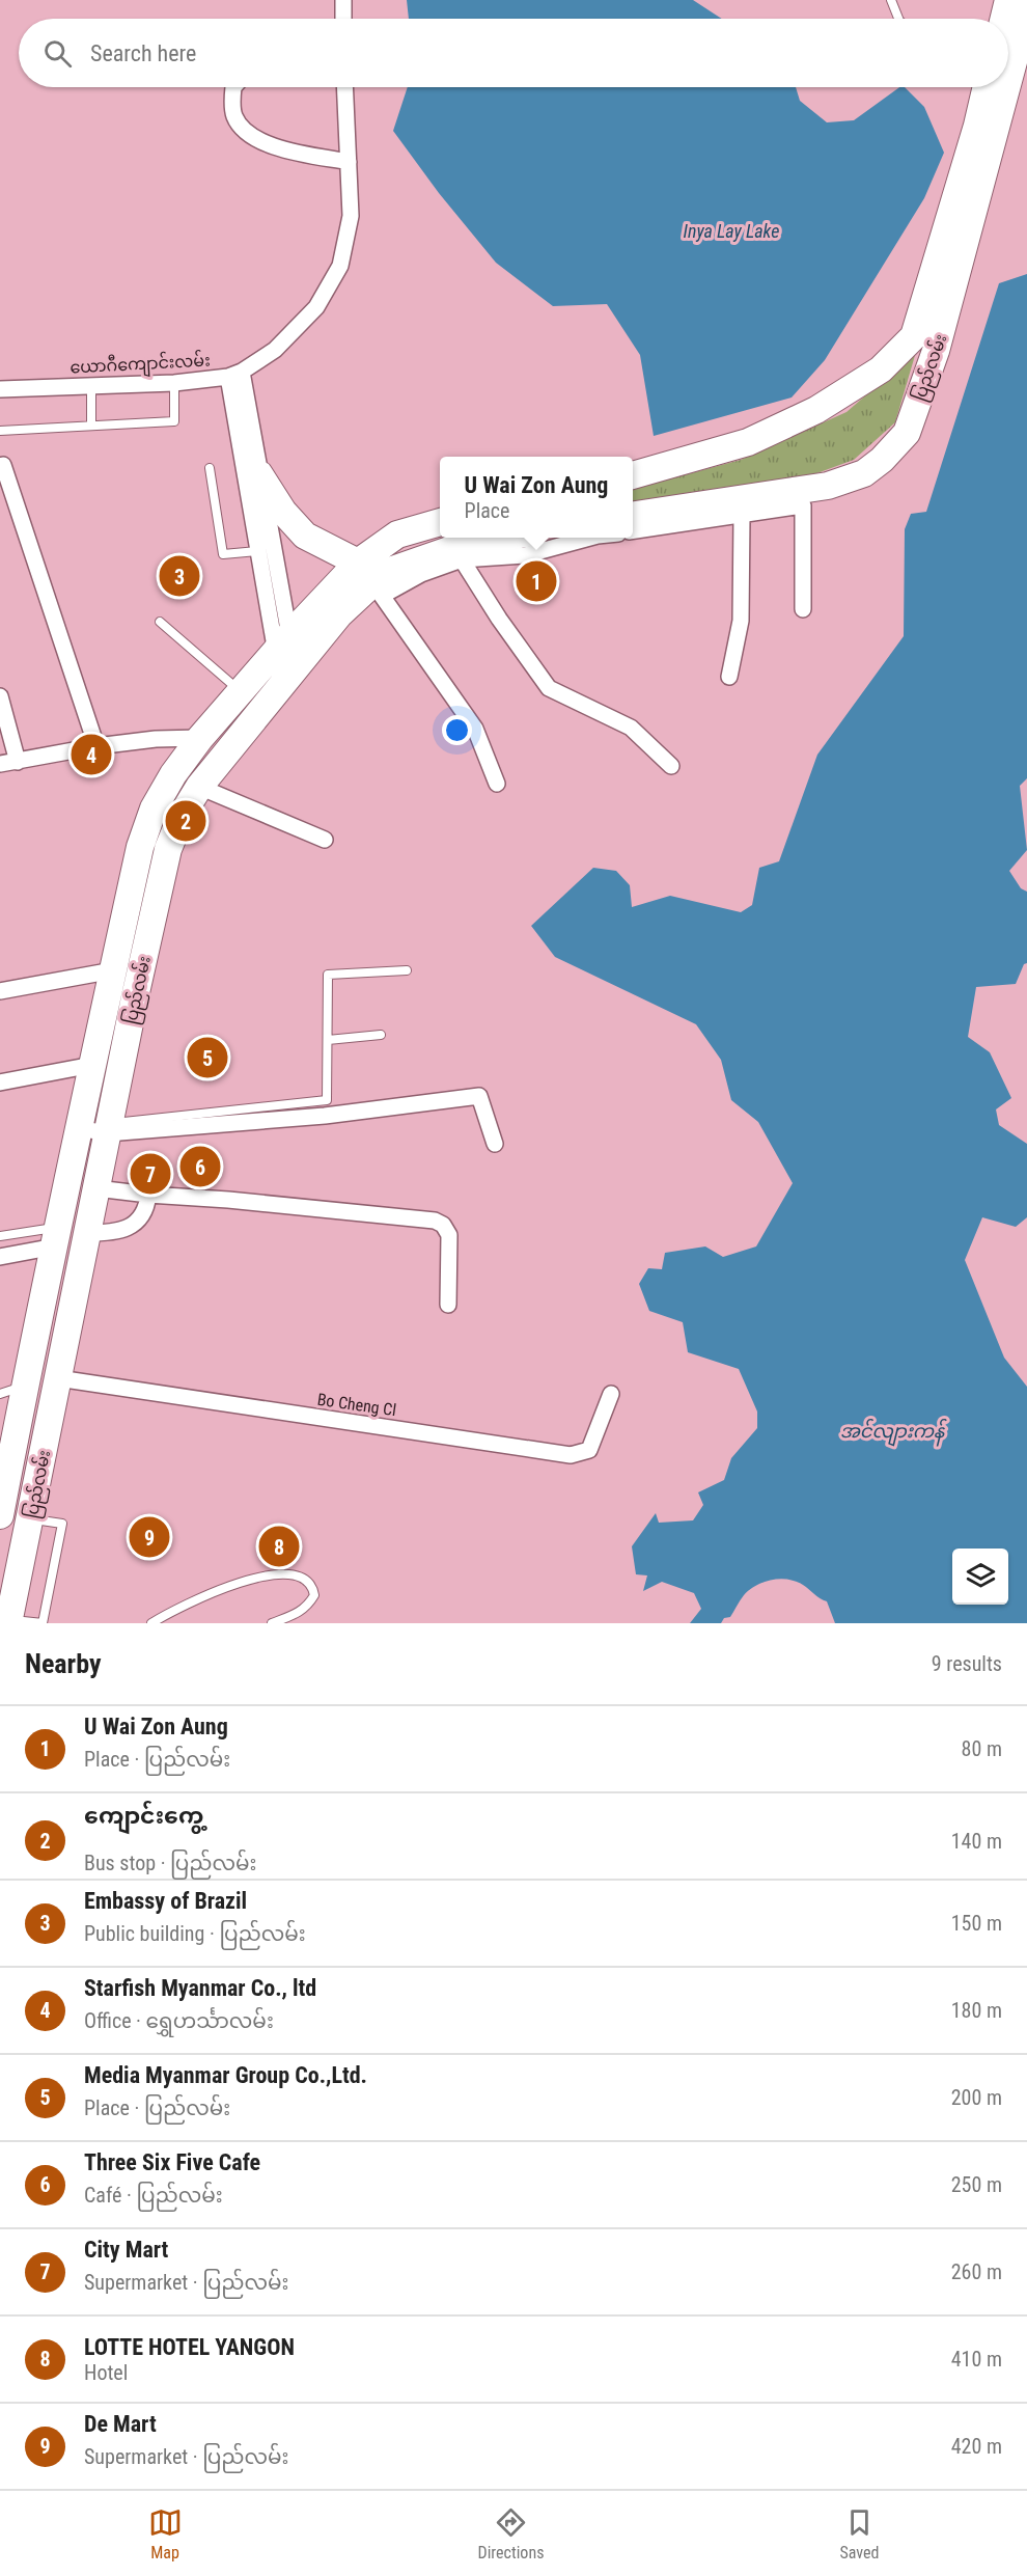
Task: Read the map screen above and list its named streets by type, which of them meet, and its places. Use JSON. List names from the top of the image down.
{
  "streets": {
    "highway": ["ပြည်လမ်း"],
    "street": ["ယောဂီကျောင်းလမ်း", "Bo Cheng Cl"]
  },
  "crossings": [
    ["ပြည်လမ်း", "Bo Cheng Cl"]
  ],
  "water": ["Inya Lay Lake", "အင်လျားကန်"],
  "page": {
    "search": "Search here",
    "popup": ["U Wai Zon Aung", "Place"],
    "pins": [
      "3",
      "1",
      "4",
      "2",
      "5",
      "6",
      "7",
      "9",
      "8"
    ],
    "heading": ["Nearby", "9 results"],
    "list": [
      {
        "mark": "1",
        "name": "U Wai Zon Aung",
        "note": "Place · ပြည်လမ်း",
        "value": "80 m"
      },
      {
        "mark": "2",
        "name": "ကျောင်းကွေ့",
        "note": "Bus stop · ပြည်လမ်း",
        "value": "140 m"
      },
      {
        "mark": "3",
        "name": "Embassy of Brazil",
        "note": "Public building · ပြည်လမ်း",
        "value": "150 m"
      },
      {
        "mark": "4",
        "name": "Starfish Myanmar Co., ltd",
        "note": "Office · ရွှေဟင်္သာလမ်း",
        "value": "180 m"
      },
      {
        "mark": "5",
        "name": "Media Myanmar Group Co.,Ltd.",
        "note": "Place · ပြည်လမ်း",
        "value": "200 m"
      },
      {
        "mark": "6",
        "name": "Three Six Five Cafe",
        "note": "Café · ပြည်လမ်း",
        "value": "250 m"
      },
      {
        "mark": "7",
        "name": "City Mart",
        "note": "Supermarket · ပြည်လမ်း",
        "value": "260 m"
      },
      {
        "mark": "8",
        "name": "LOTTE HOTEL YANGON",
        "note": "Hotel",
        "value": "410 m"
      },
      {
        "mark": "9",
        "name": "De Mart",
        "note": "Supermarket · ပြည်လမ်း",
        "value": "420 m"
      }
    ],
    "nav": ["Map", "Directions", "Saved"]
  }
}
